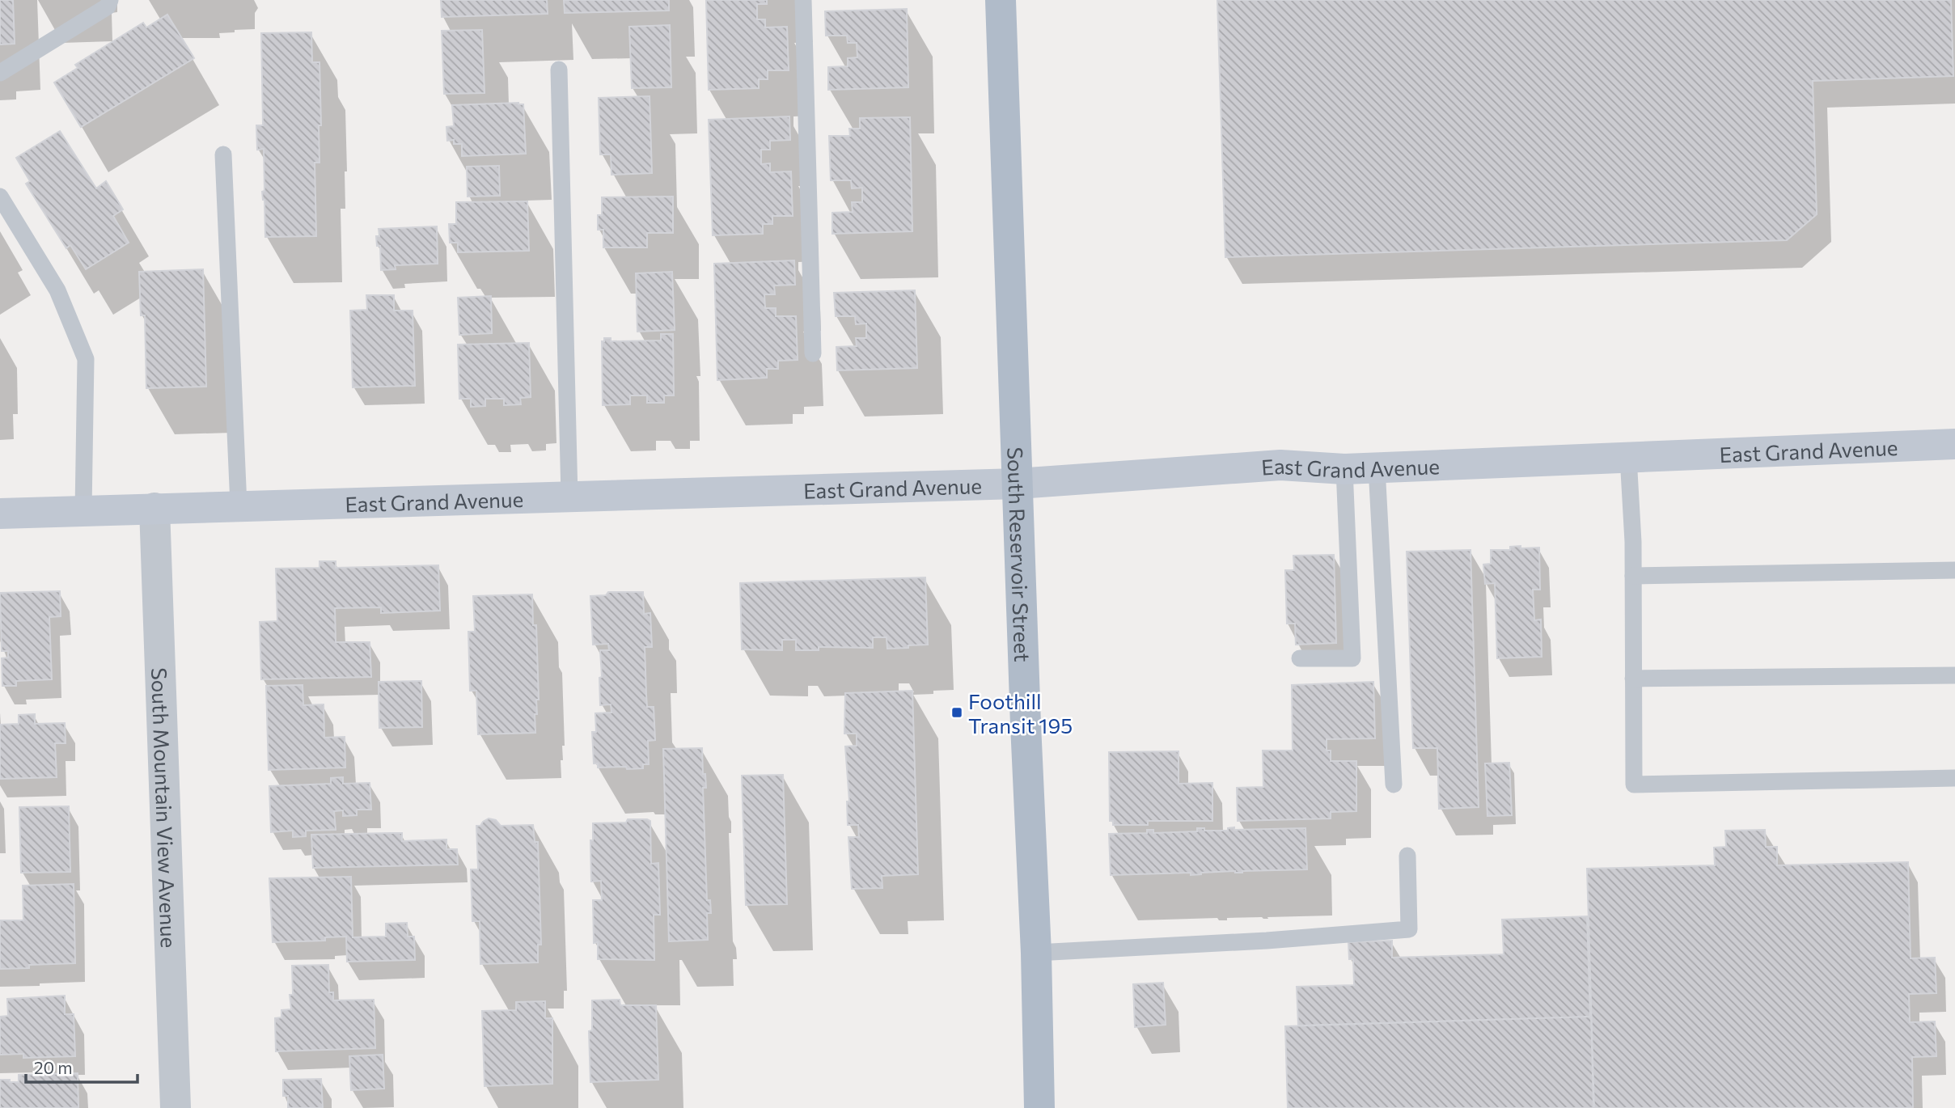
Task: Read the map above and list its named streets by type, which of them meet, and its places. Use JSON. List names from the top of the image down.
{
  "streets": {
    "main road": ["South Reservoir Street"],
    "street": ["East Grand Avenue", "South Mountain View Avenue"]
  },
  "crossings": [
    ["East Grand Avenue", "South Reservoir Street"],
    ["East Grand Avenue", "South Mountain View Avenue"]
  ],
  "places": {
    "transit": ["Foothill Transit 195"]
  },
  "scale_bar": "20 m"
}
